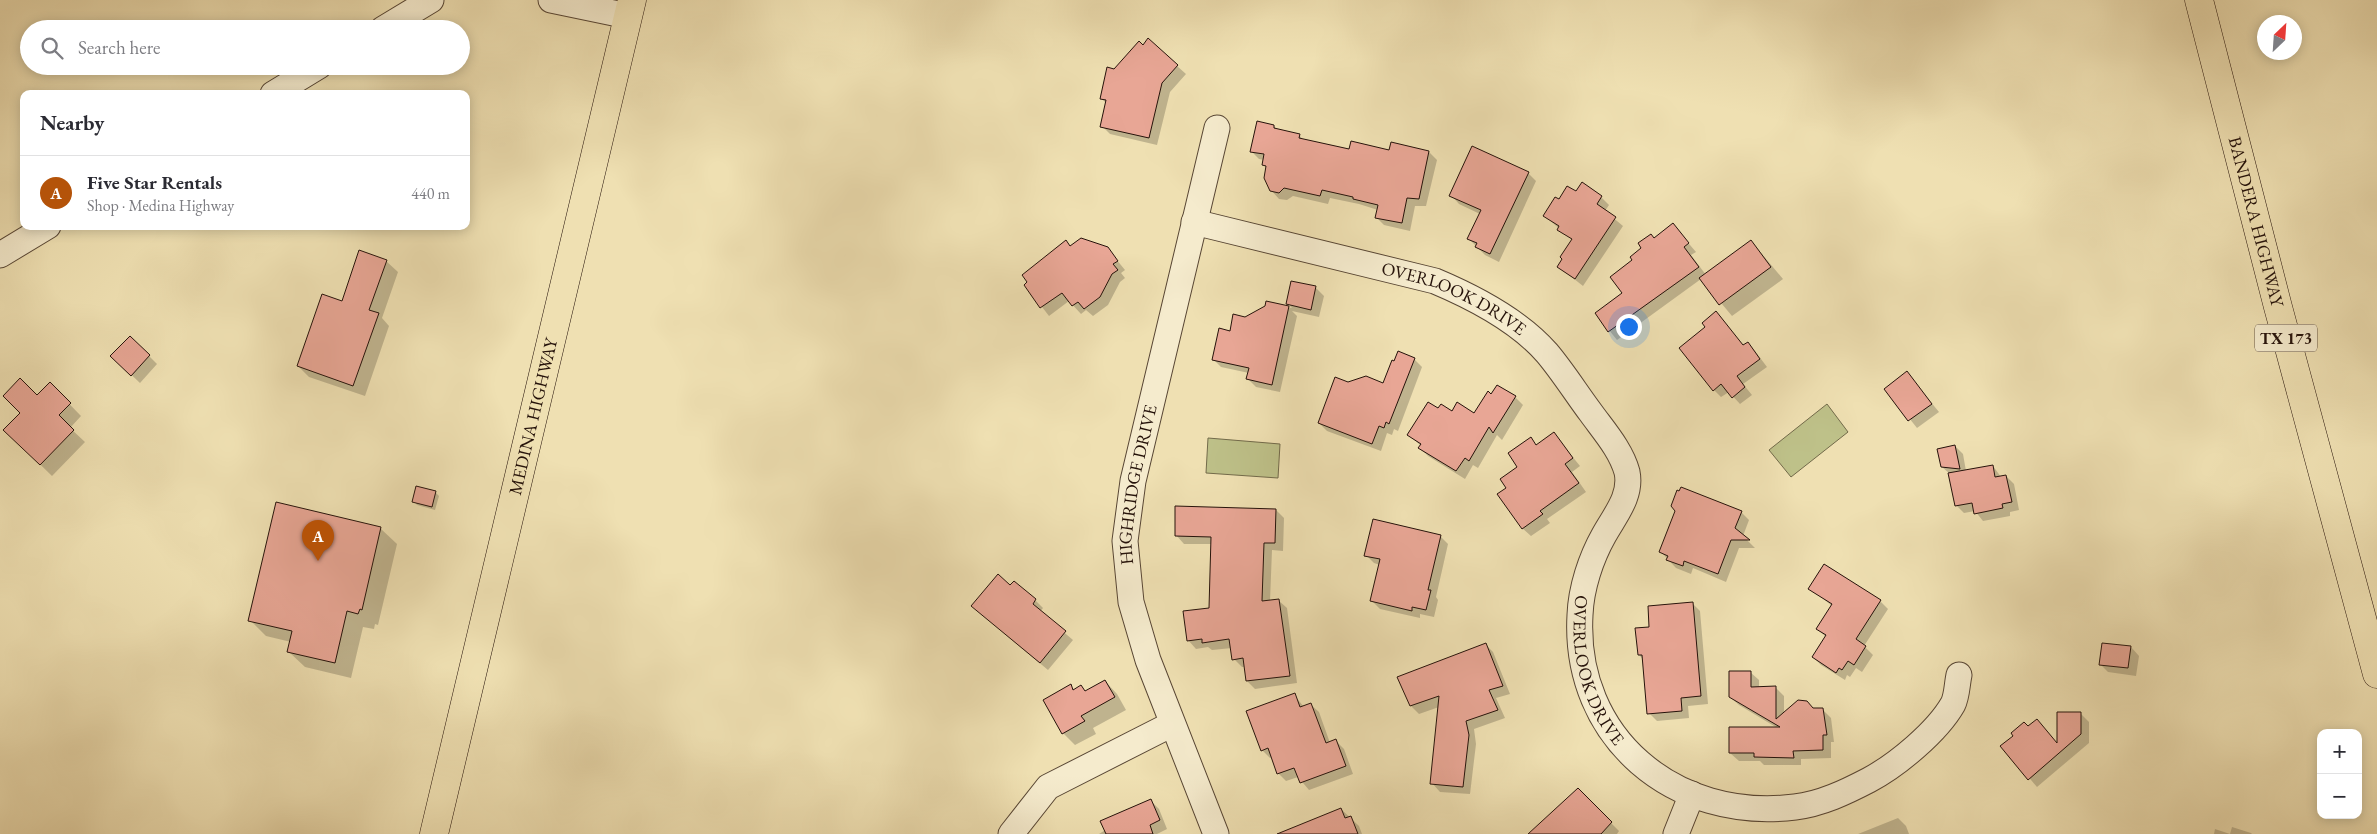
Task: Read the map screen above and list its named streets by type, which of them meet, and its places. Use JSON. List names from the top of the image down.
{
  "streets": {
    "main road": ["BANDERA HIGHWAY", "TX 173", "MEDINA HIGHWAY"],
    "street": ["OVERLOOK DRIVE", "HIGHRIDGE DRIVE"]
  },
  "crossings": [
    ["OVERLOOK DRIVE", "HIGHRIDGE DRIVE"]
  ],
  "north": "top right",
  "page": {
    "search": "Search here",
    "heading": "Nearby",
    "list": [
      {
        "mark": "A",
        "name": "Five Star Rentals",
        "note": "Shop · Medina Highway",
        "value": "440 m"
      }
    ],
    "pins": "A",
    "map_buttons": ["+", "−"]
  }
}
